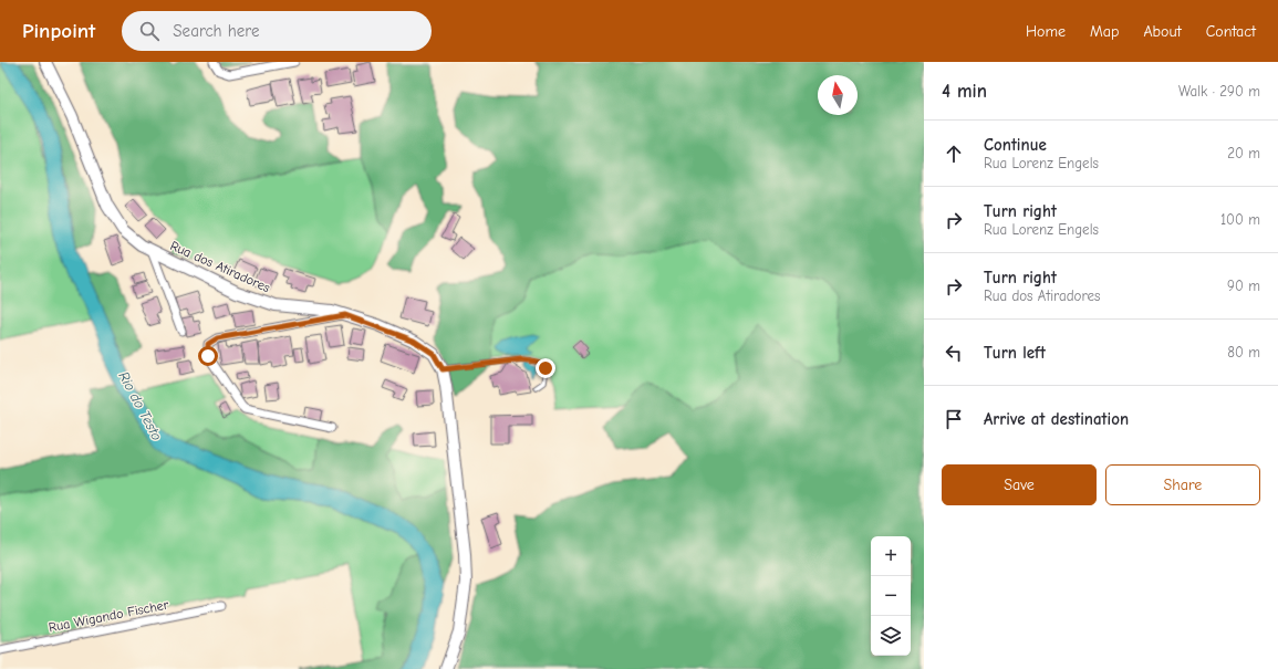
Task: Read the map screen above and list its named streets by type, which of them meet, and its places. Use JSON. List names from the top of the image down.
{
  "streets": {
    "street": ["Rua dos Atiradores", "Rua Wigando Fischer"]
  },
  "water": ["Rio do Testo"],
  "north": "top",
  "page": {
    "header": "Pinpoint",
    "search": "Search here",
    "nav": [
      "Home",
      "Map",
      "About",
      "Contact"
    ],
    "heading": ["4 min", "Walk · 290 m"],
    "list": [
      ["Continue", "Rua Lorenz Engels", "20 m"],
      ["Turn right", "Rua Lorenz Engels", "100 m"],
      ["Turn right", "Rua dos Atiradores", "90 m"],
      ["Turn left", "80 m"],
      "Arrive at destination"
    ],
    "buttons": ["Save", "Share"],
    "map_buttons": ["+", "−"]
  }
}
